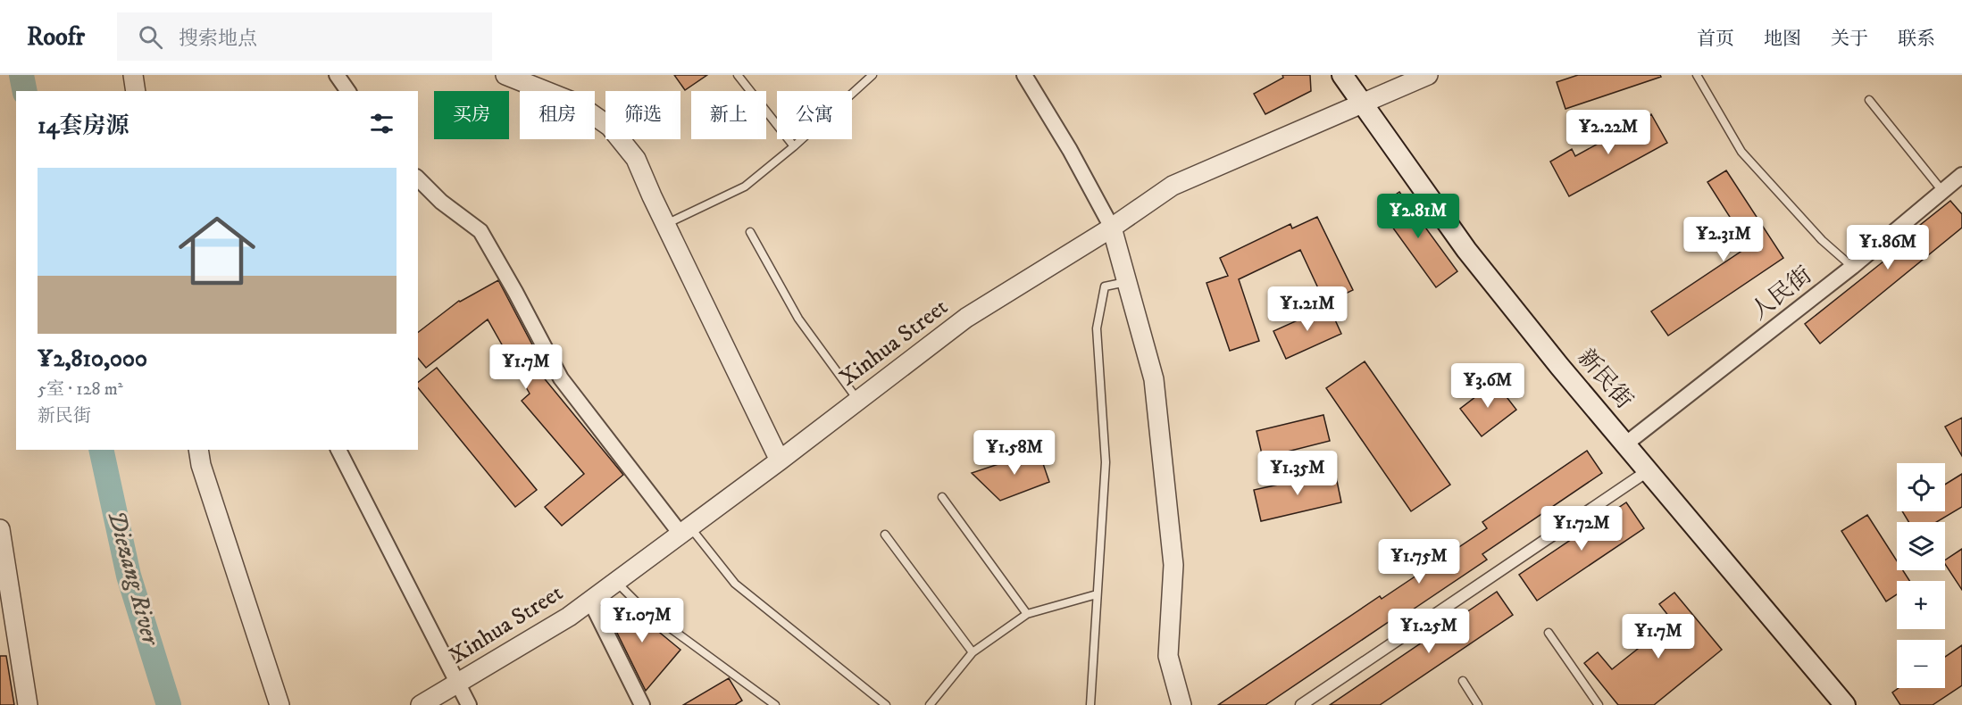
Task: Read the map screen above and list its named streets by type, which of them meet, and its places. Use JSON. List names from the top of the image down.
{
  "streets": {
    "main road": ["新民街"],
    "street": ["人民街", "Xinhua Street"]
  },
  "crossings": [
    ["人民街", "新民街"],
    ["Xinhua Street", "新民街"]
  ],
  "water": ["Diezang River"],
  "page": {
    "header": "Roofr",
    "search": "搜索地点",
    "nav": [
      "首页",
      "地图",
      "关于",
      "联系"
    ],
    "chip": [
      "买房",
      "租房",
      "筛选",
      "新上",
      "公寓"
    ],
    "heading": "14套房源",
    "price": [
      "¥2.22M",
      "¥2.81M",
      "¥2.31M",
      "¥1.86M",
      "¥1.21M",
      "¥1.7M",
      "¥3.6M",
      "¥1.58M",
      "¥1.35M",
      "¥1.72M",
      "¥1.75M",
      "¥1.07M",
      "¥1.25M",
      "¥1.7M"
    ],
    "list": [
      {
        "name": "¥2,810,000",
        "note": "5室 · 128 m² · 新民街"
      }
    ],
    "map_buttons": ["+", "−"]
  }
}
